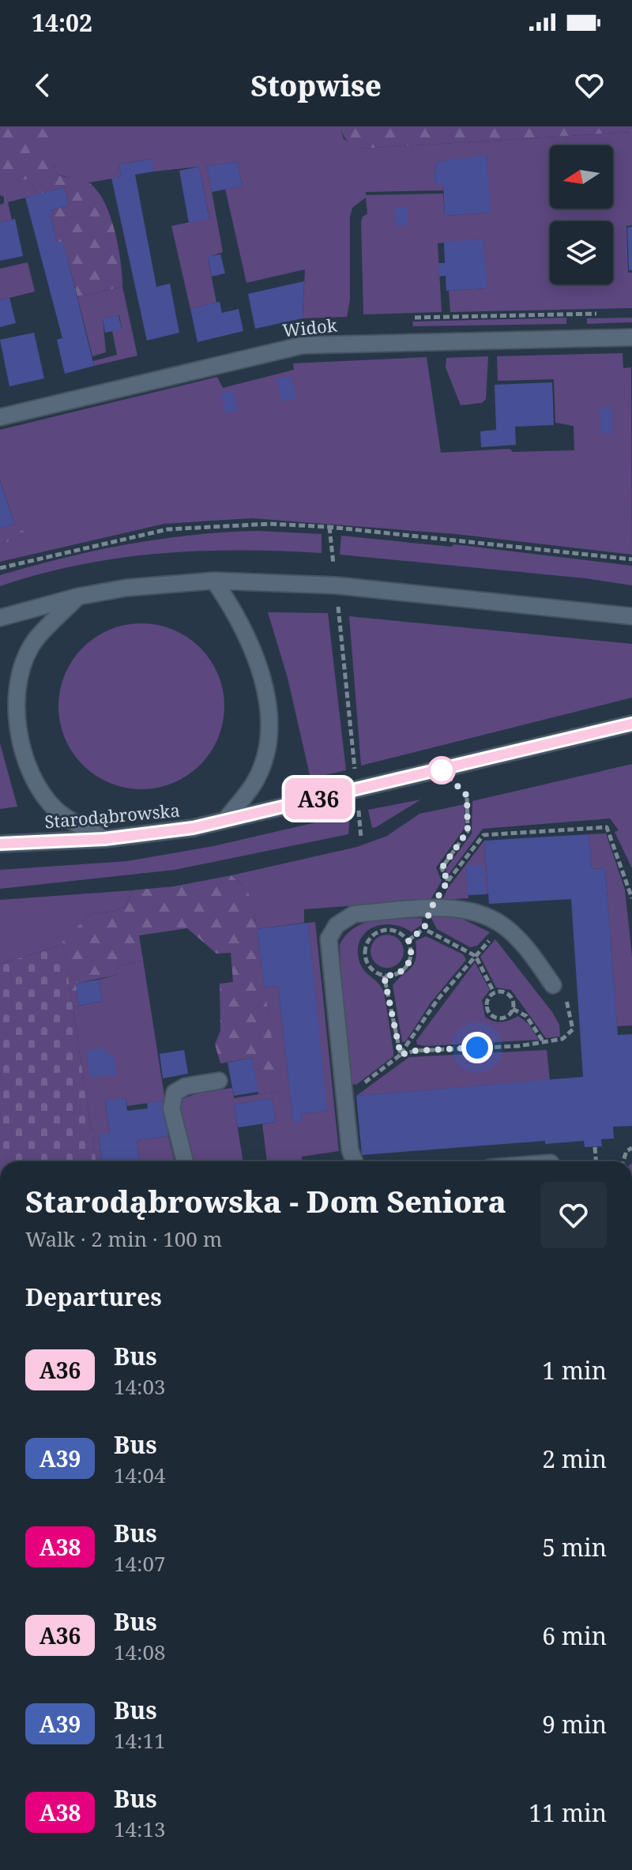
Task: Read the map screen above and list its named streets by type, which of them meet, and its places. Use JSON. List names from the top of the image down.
{
  "streets": {
    "street": ["Widok", "Starodąbrowska"]
  },
  "lines": ["bus line A36"],
  "north": "left",
  "page": {
    "status": "14:02",
    "header": "Stopwise",
    "on_map": "A36",
    "heading": [
      ["Starodąbrowska - Dom Seniora", "Walk · 2 min · 100 m"],
      "Departures"
    ],
    "list": [
      {
        "mark": "A36",
        "name": "Bus",
        "note": "14:03",
        "value": "1 min"
      },
      {
        "mark": "A39",
        "name": "Bus",
        "note": "14:04",
        "value": "2 min"
      },
      {
        "mark": "A38",
        "name": "Bus",
        "note": "14:07",
        "value": "5 min"
      },
      {
        "mark": "A36",
        "name": "Bus",
        "note": "14:08",
        "value": "6 min"
      },
      {
        "mark": "A39",
        "name": "Bus",
        "note": "14:11",
        "value": "9 min"
      },
      {
        "mark": "A38",
        "name": "Bus",
        "note": "14:13",
        "value": "11 min"
      }
    ]
  }
}
